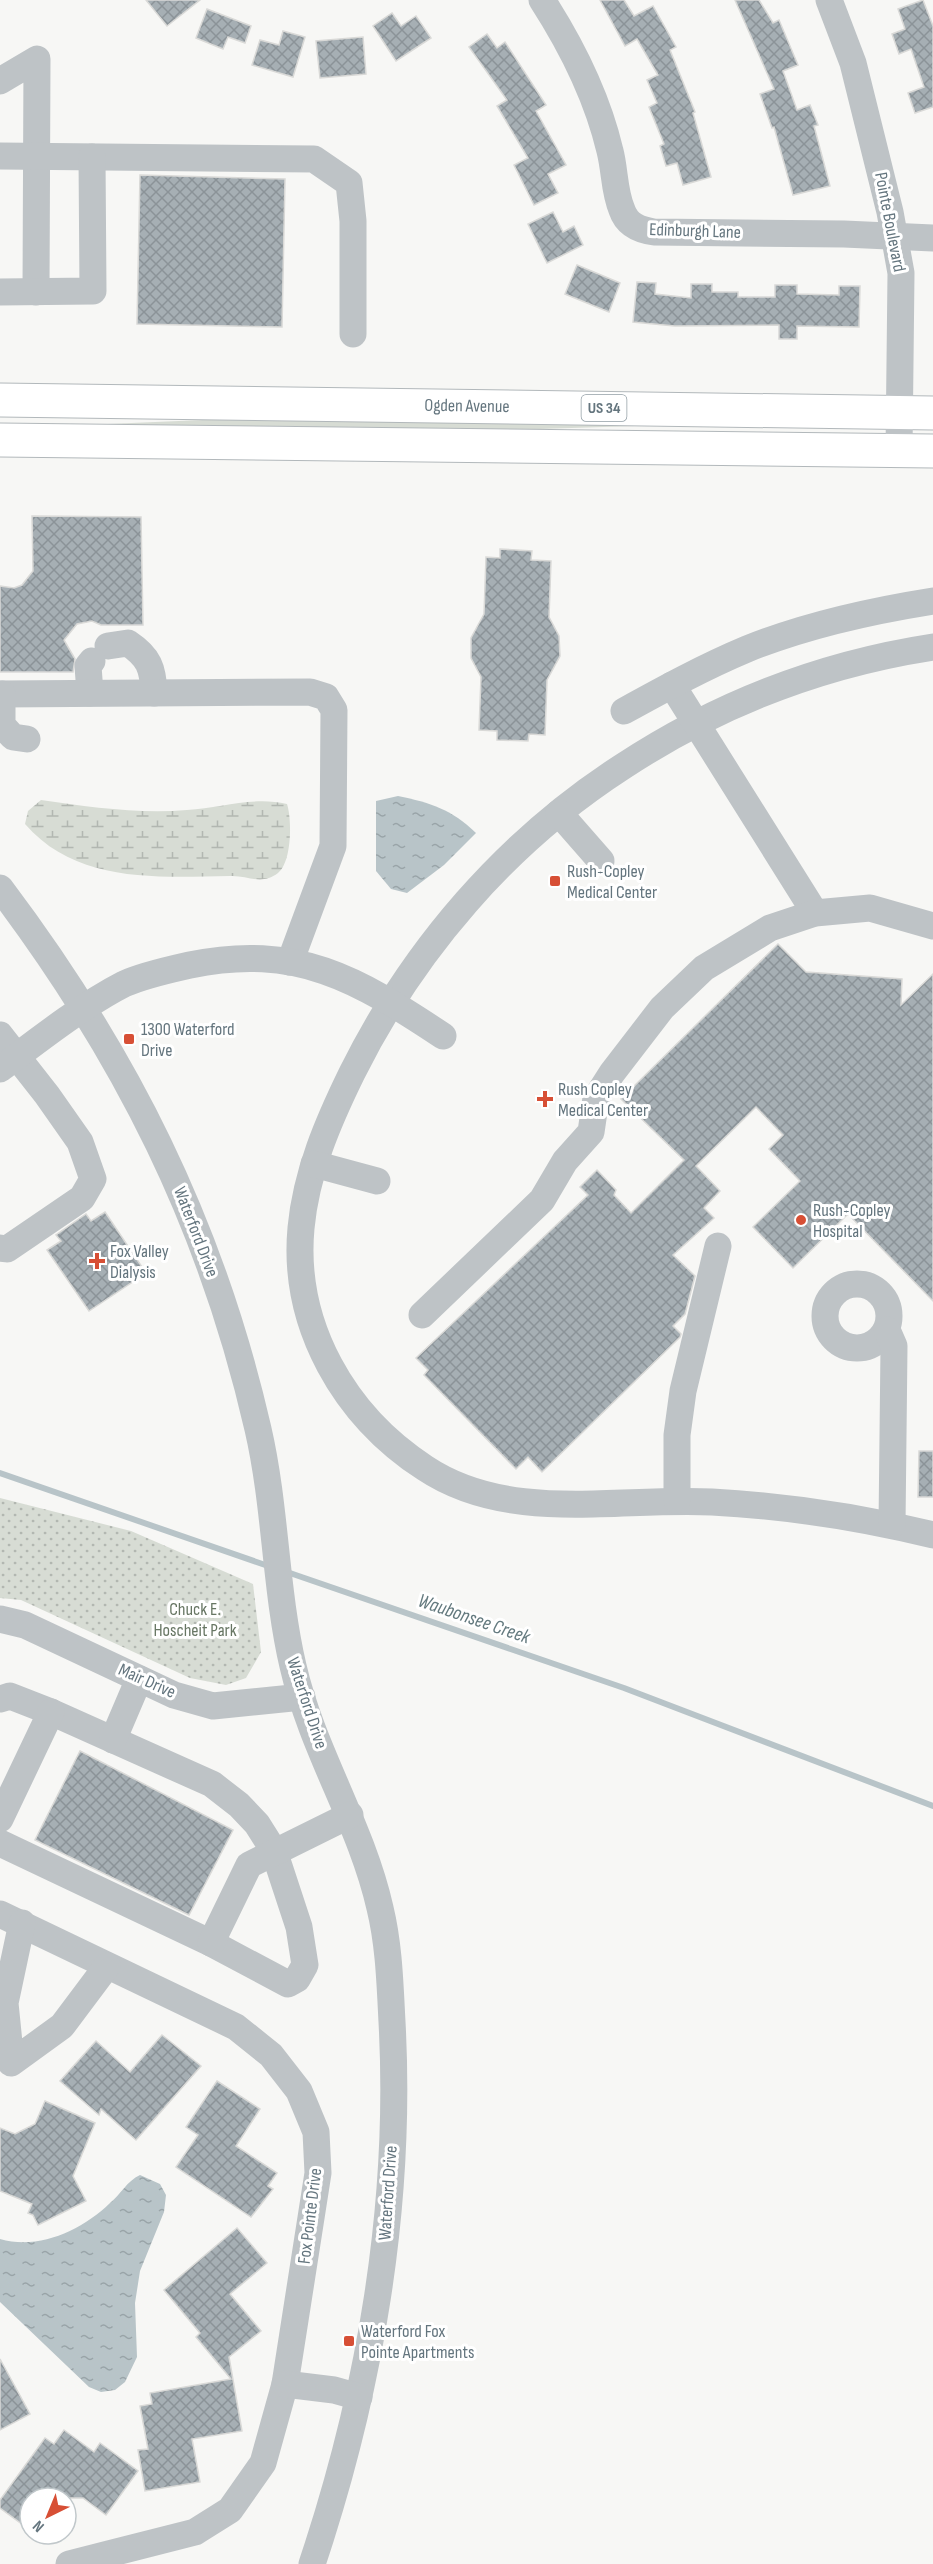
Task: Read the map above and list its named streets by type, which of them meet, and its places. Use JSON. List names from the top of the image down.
{
  "streets": {
    "main road": ["Ogden Avenue", "US 34"],
    "street": [
      "Pointe Boulevard",
      "Edinburgh Lane",
      "Waterford Drive",
      "Mair Drive",
      "Fox Pointe Drive"
    ]
  },
  "crossings": [
    ["Pointe Boulevard", "Edinburgh Lane"],
    ["Pointe Boulevard", "Ogden Avenue"],
    ["Pointe Boulevard", "US 34"],
    ["Waterford Drive", "Mair Drive"]
  ],
  "water": ["Waubonsee Creek"],
  "parks": ["Chuck E. Hoscheit Park"],
  "places": {
    "transit": ["Rush-Copley Medical Center", "1300 Waterford Drive", "Waterford Fox Pointe Apartments"],
    "health": ["Rush Copley Medical Center", "Fox Valley Dialysis"],
    "other": ["Rush-Copley Hospital"]
  },
  "north": "bottom left"
}
